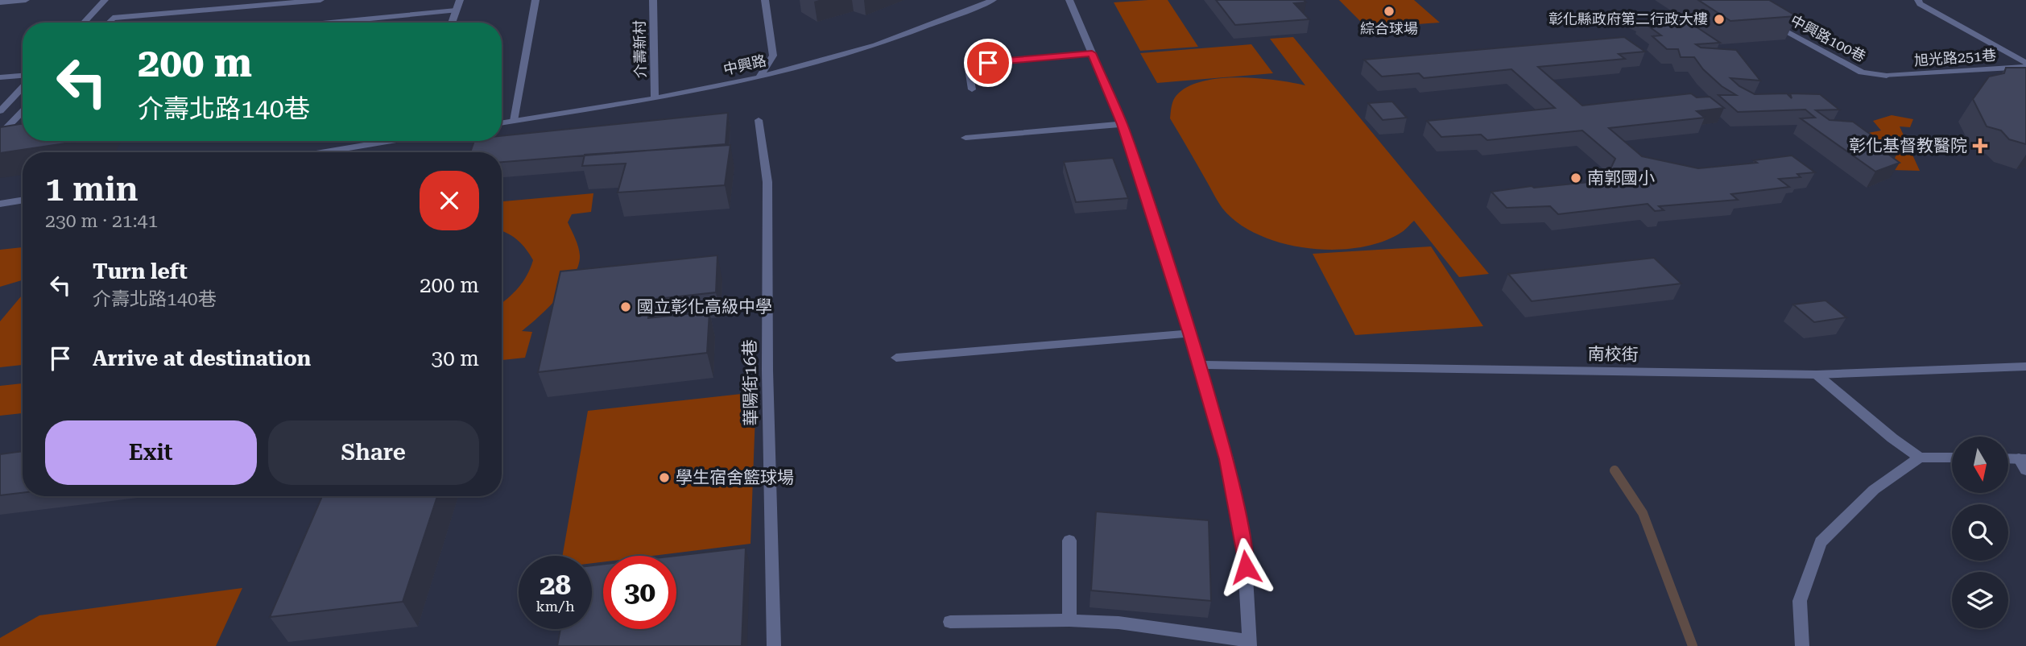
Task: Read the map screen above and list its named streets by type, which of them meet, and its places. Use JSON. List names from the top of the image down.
{
  "streets": {
    "street": [
      "中興路100巷",
      "介壽新村",
      "旭光路251巷",
      "中興路",
      "南校街",
      "華陽街16巷"
    ]
  },
  "crossings": [
    ["中興路100巷", "旭光路251巷"],
    ["介壽新村", "中興路"]
  ],
  "places": {
    "other": [
      "綜合球場",
      "彰化縣政府第二行政大樓",
      "南郭國小",
      "國立彰化高級中學",
      "學生宿舍籃球場"
    ],
    "health": ["彰化基督教醫院"]
  },
  "north": "bottom",
  "page": {
    "turn": ["200 m", "介壽北路140巷"],
    "heading": ["1 min", "230 m · 21:41"],
    "list": [
      {
        "name": "Turn left",
        "note": "介壽北路140巷",
        "value": "200 m"
      },
      {
        "name": "Arrive at destination",
        "value": "30 m"
      }
    ],
    "buttons": ["Exit", "Share"],
    "speed": "28 km/h",
    "limit": "30"
  }
}
